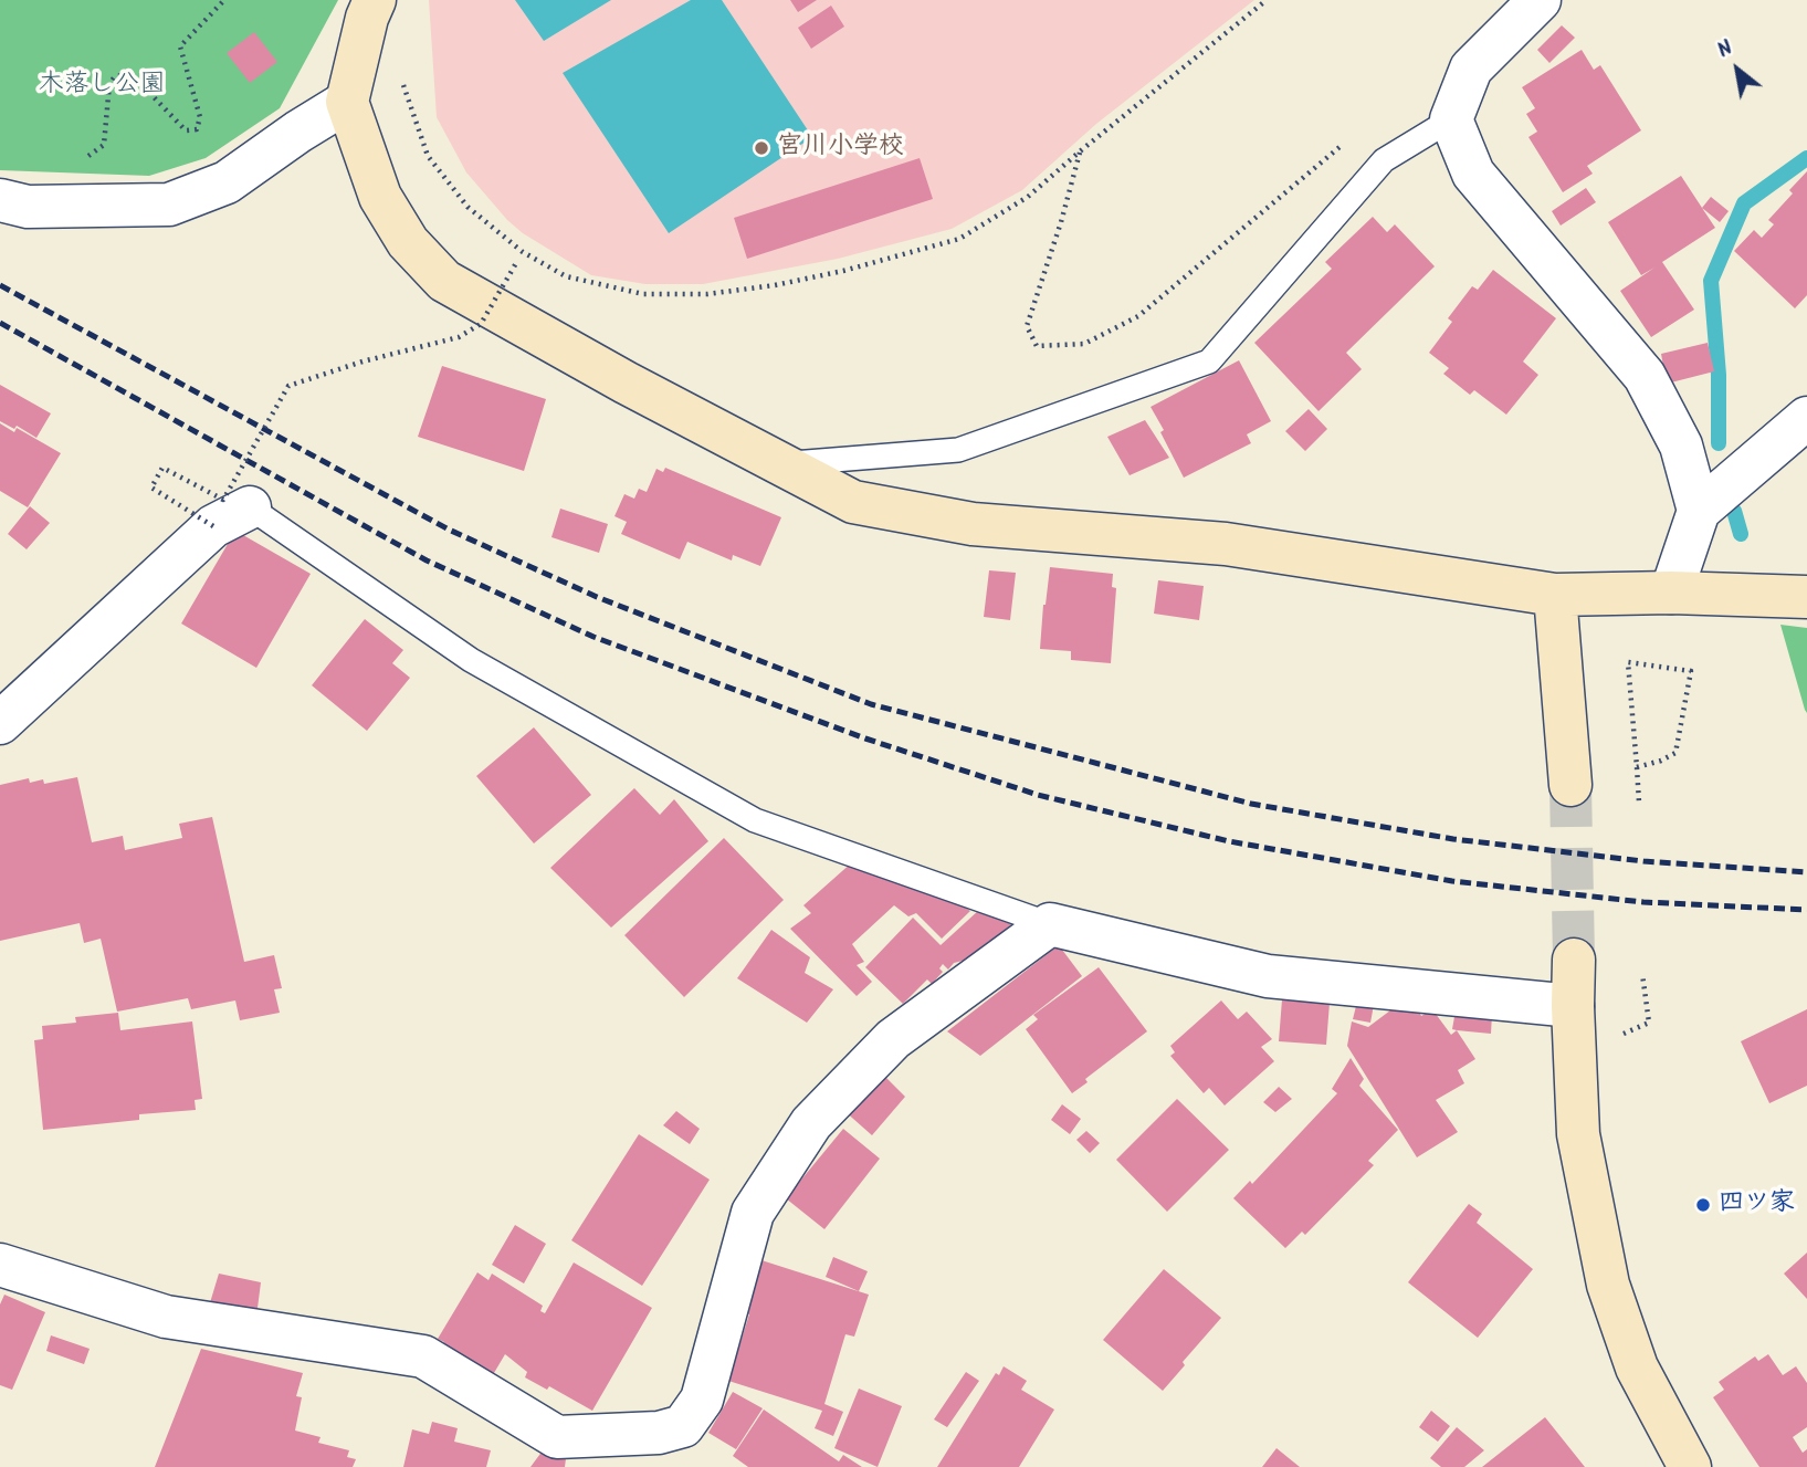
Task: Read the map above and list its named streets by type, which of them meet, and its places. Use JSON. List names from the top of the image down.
{
  "parks": ["木落し公園"],
  "places": ["宮川小学校", "四ツ家"],
  "north": "top left"
}
